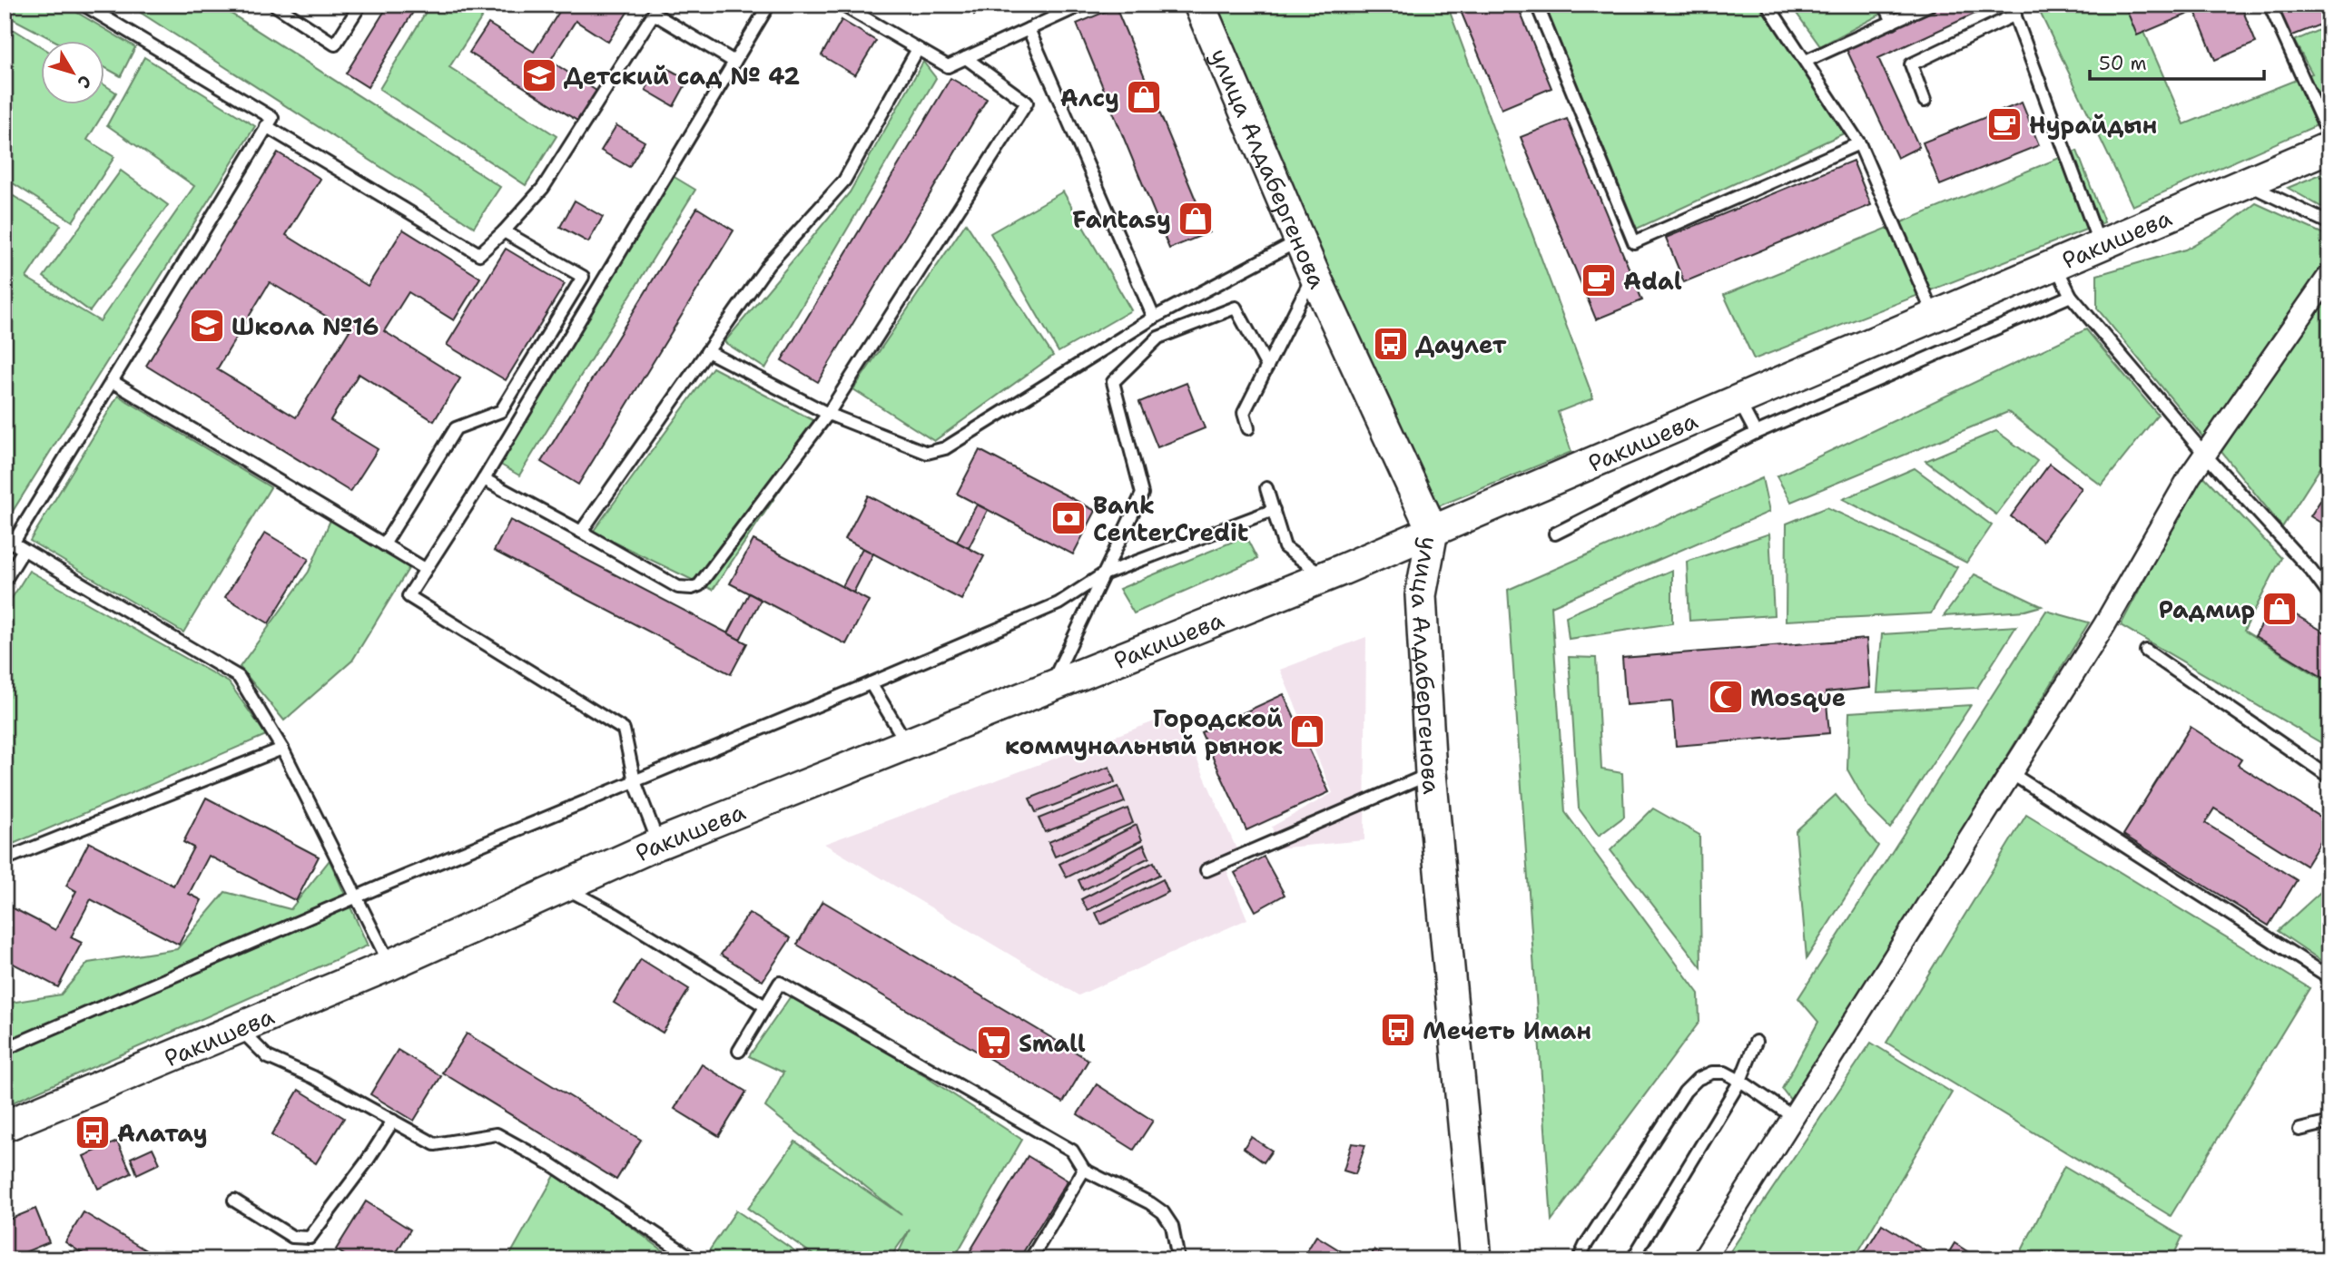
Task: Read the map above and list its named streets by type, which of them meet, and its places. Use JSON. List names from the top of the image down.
{
  "streets": {
    "street": ["улица Алдабергенова", "Ракишева"]
  },
  "crossings": [
    ["улица Алдабергенова", "Ракишева"]
  ],
  "places": {
    "school or university": ["Детский сад № 42", "Школа №16"],
    "shop": [
      "Алсу",
      "Fantasy",
      "Радмир",
      "Городской коммунальный рынок"
    ],
    "cafe": ["Нурайдын", "Adal"],
    "bus stop": ["Даулет", "Мечеть Иман", "Алатау"],
    "bank": ["Bank CenterCredit"],
    "mosque": ["Mosque"],
    "supermarket": ["Small"]
  },
  "scale_bar": "50 m",
  "north": "bottom right"
}
